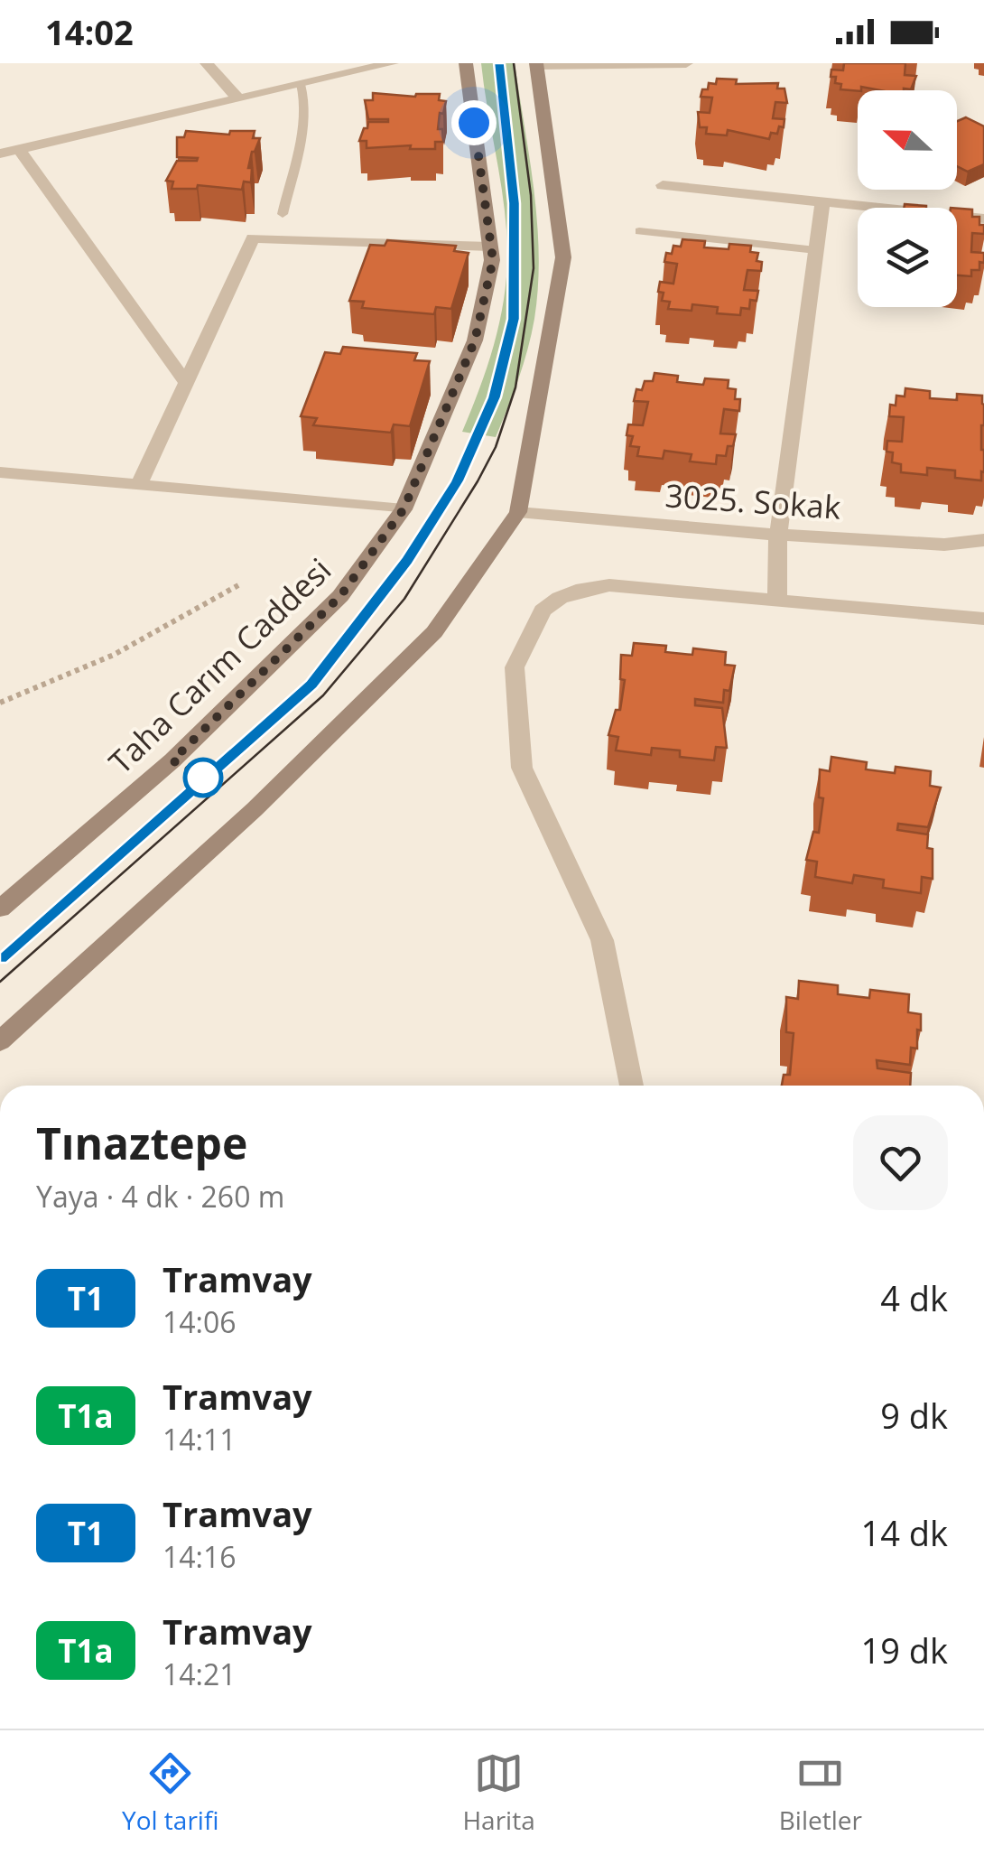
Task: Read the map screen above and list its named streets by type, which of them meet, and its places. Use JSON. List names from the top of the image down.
{
  "streets": {
    "main road": ["Taha Carım Caddesi"],
    "street": ["3025. Sokak"]
  },
  "lines": ["tram line T1"],
  "north": "left",
  "page": {
    "status": "14:02",
    "heading": ["Tınaztepe", "Yaya · 4 dk · 260 m"],
    "list": [
      {
        "mark": "T1",
        "name": "Tramvay",
        "note": "14:06",
        "value": "4 dk"
      },
      {
        "mark": "T1a",
        "name": "Tramvay",
        "note": "14:11",
        "value": "9 dk"
      },
      {
        "mark": "T1",
        "name": "Tramvay",
        "note": "14:16",
        "value": "14 dk"
      },
      {
        "mark": "T1a",
        "name": "Tramvay",
        "note": "14:21",
        "value": "19 dk"
      }
    ],
    "tabs": ["Yol tarifi", "Harita", "Biletler"]
  }
}
